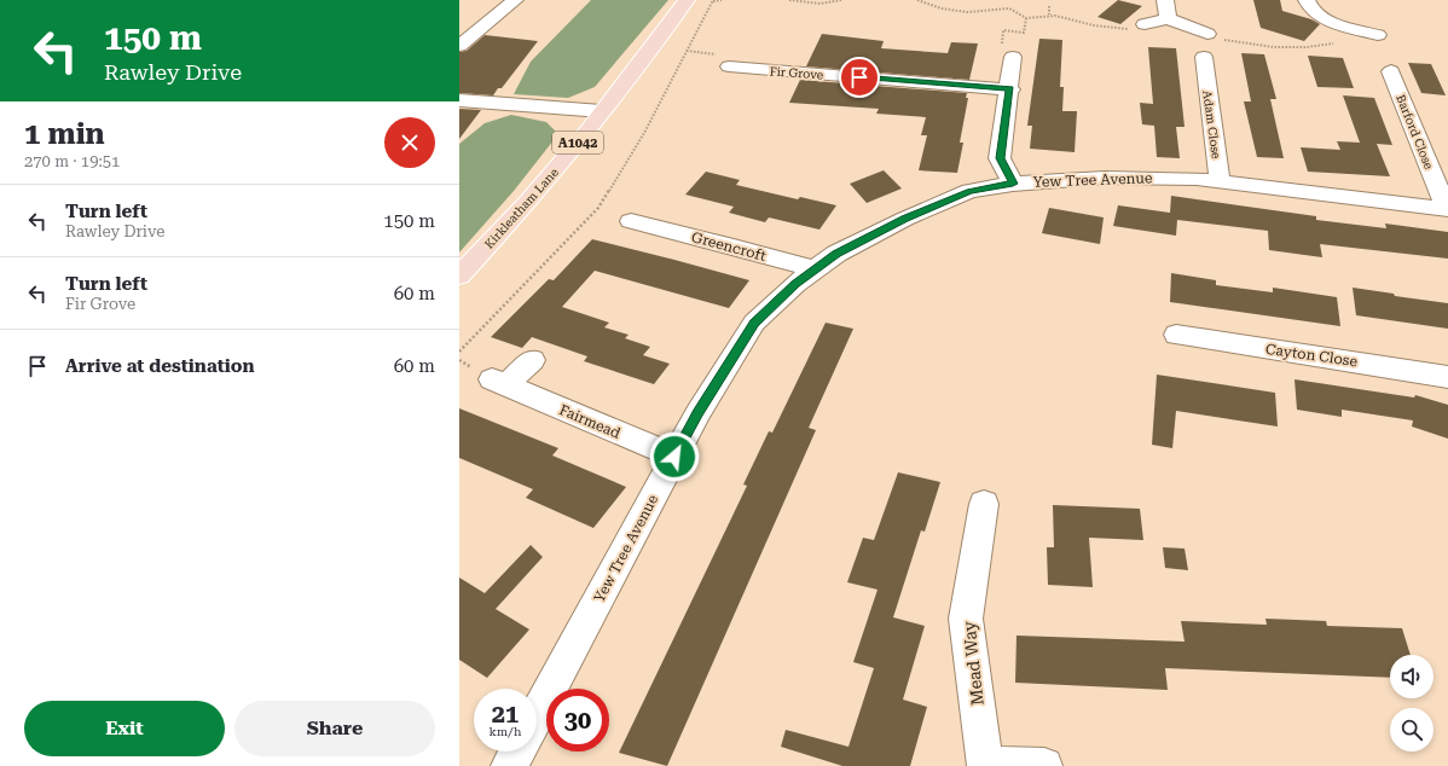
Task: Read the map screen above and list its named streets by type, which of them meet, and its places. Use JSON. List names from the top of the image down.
{
  "streets": {
    "main road": ["A1042", "Kirkleatham Lane"],
    "street": [
      "Fir Grove",
      "Adam Close",
      "Barford Close",
      "Yew Tree Avenue",
      "Greencroft",
      "Cayton Close",
      "Fairmead",
      "Mead Way"
    ]
  },
  "crossings": [
    ["Adam Close", "Yew Tree Avenue"],
    ["Barford Close", "Yew Tree Avenue"],
    ["Yew Tree Avenue", "Greencroft"],
    ["Yew Tree Avenue", "Fairmead"]
  ],
  "page": {
    "turn": ["150 m", "Rawley Drive"],
    "heading": ["1 min", "270 m · 19:51"],
    "list": [
      {
        "name": "Turn left",
        "note": "Rawley Drive",
        "value": "150 m"
      },
      {
        "name": "Turn left",
        "note": "Fir Grove",
        "value": "60 m"
      },
      {
        "name": "Arrive at destination",
        "value": "60 m"
      }
    ],
    "speed": "21 km/h",
    "limit": "30",
    "buttons": ["Exit", "Share"]
  }
}
